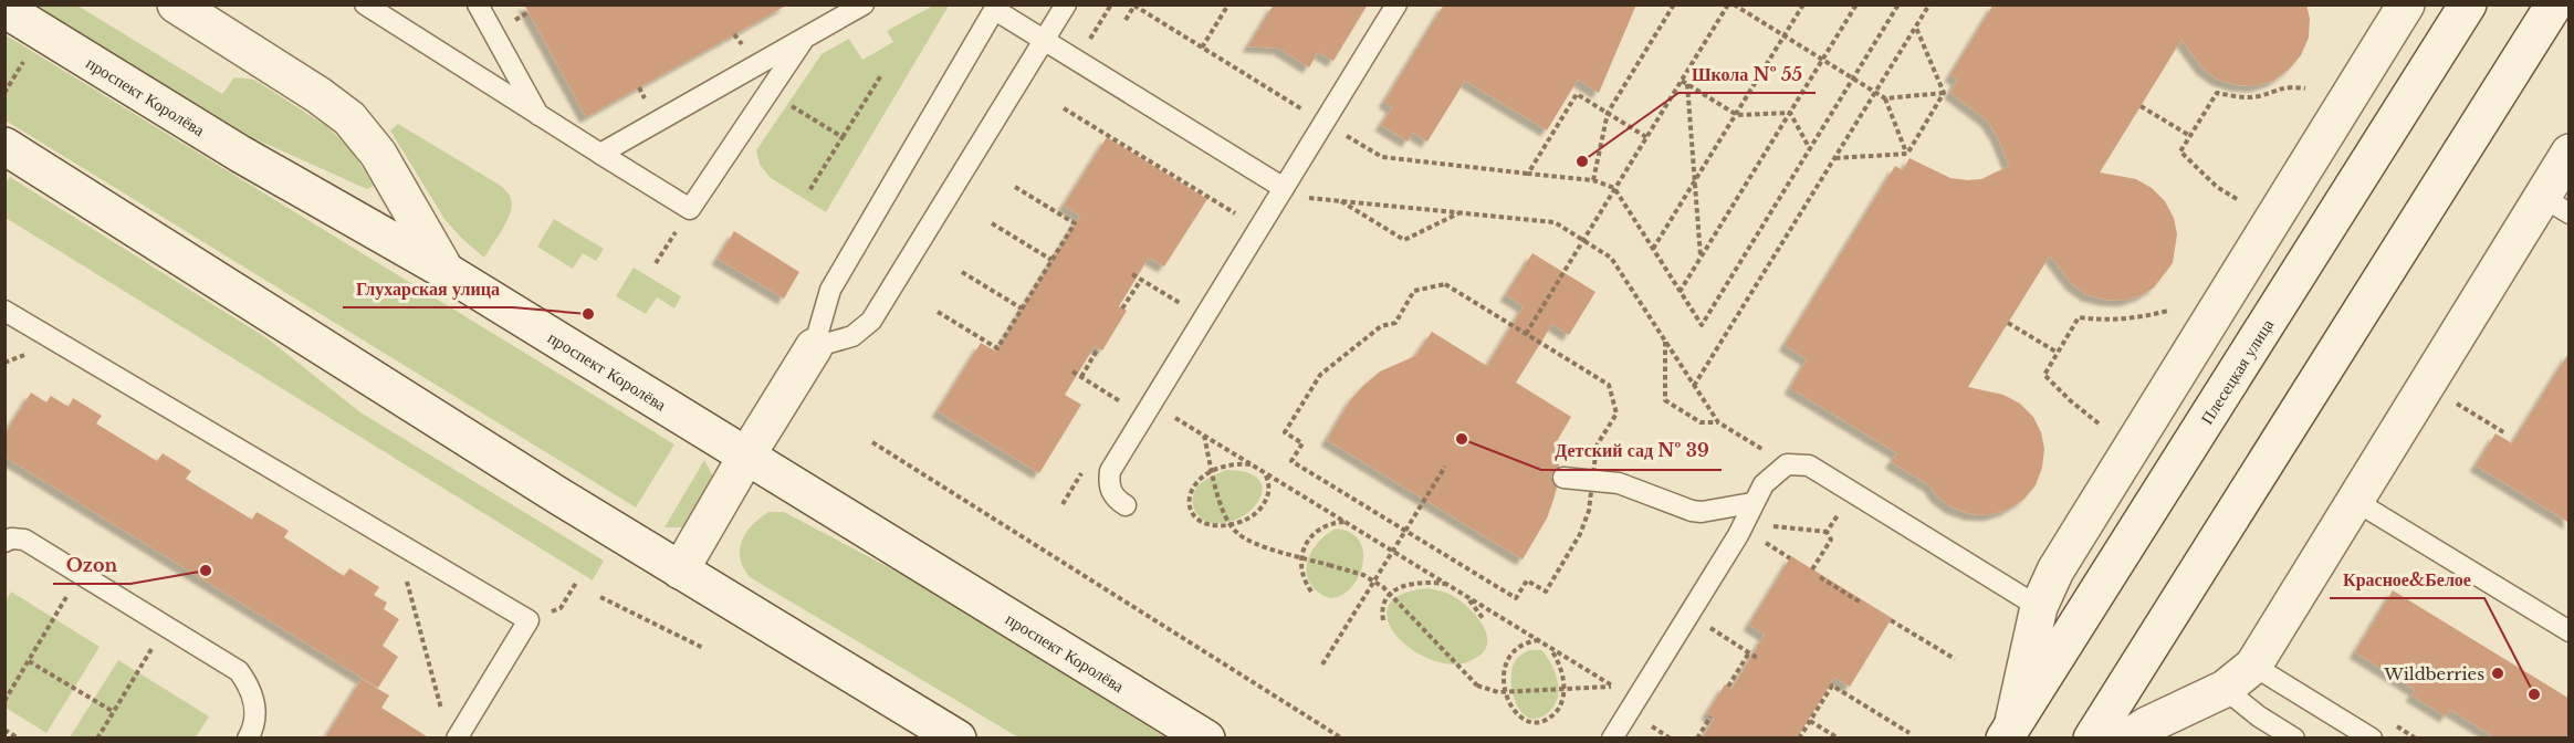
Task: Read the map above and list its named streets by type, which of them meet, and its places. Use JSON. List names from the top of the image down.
{
  "streets": {
    "street": ["проспект Королёва", "Плесецкая улица"]
  },
  "places": [
    "Школа № 55",
    "Глухарская улица",
    "Детский сад № 39",
    "Ozon",
    "Wildberries",
    "Красное&Белое"
  ]
}
